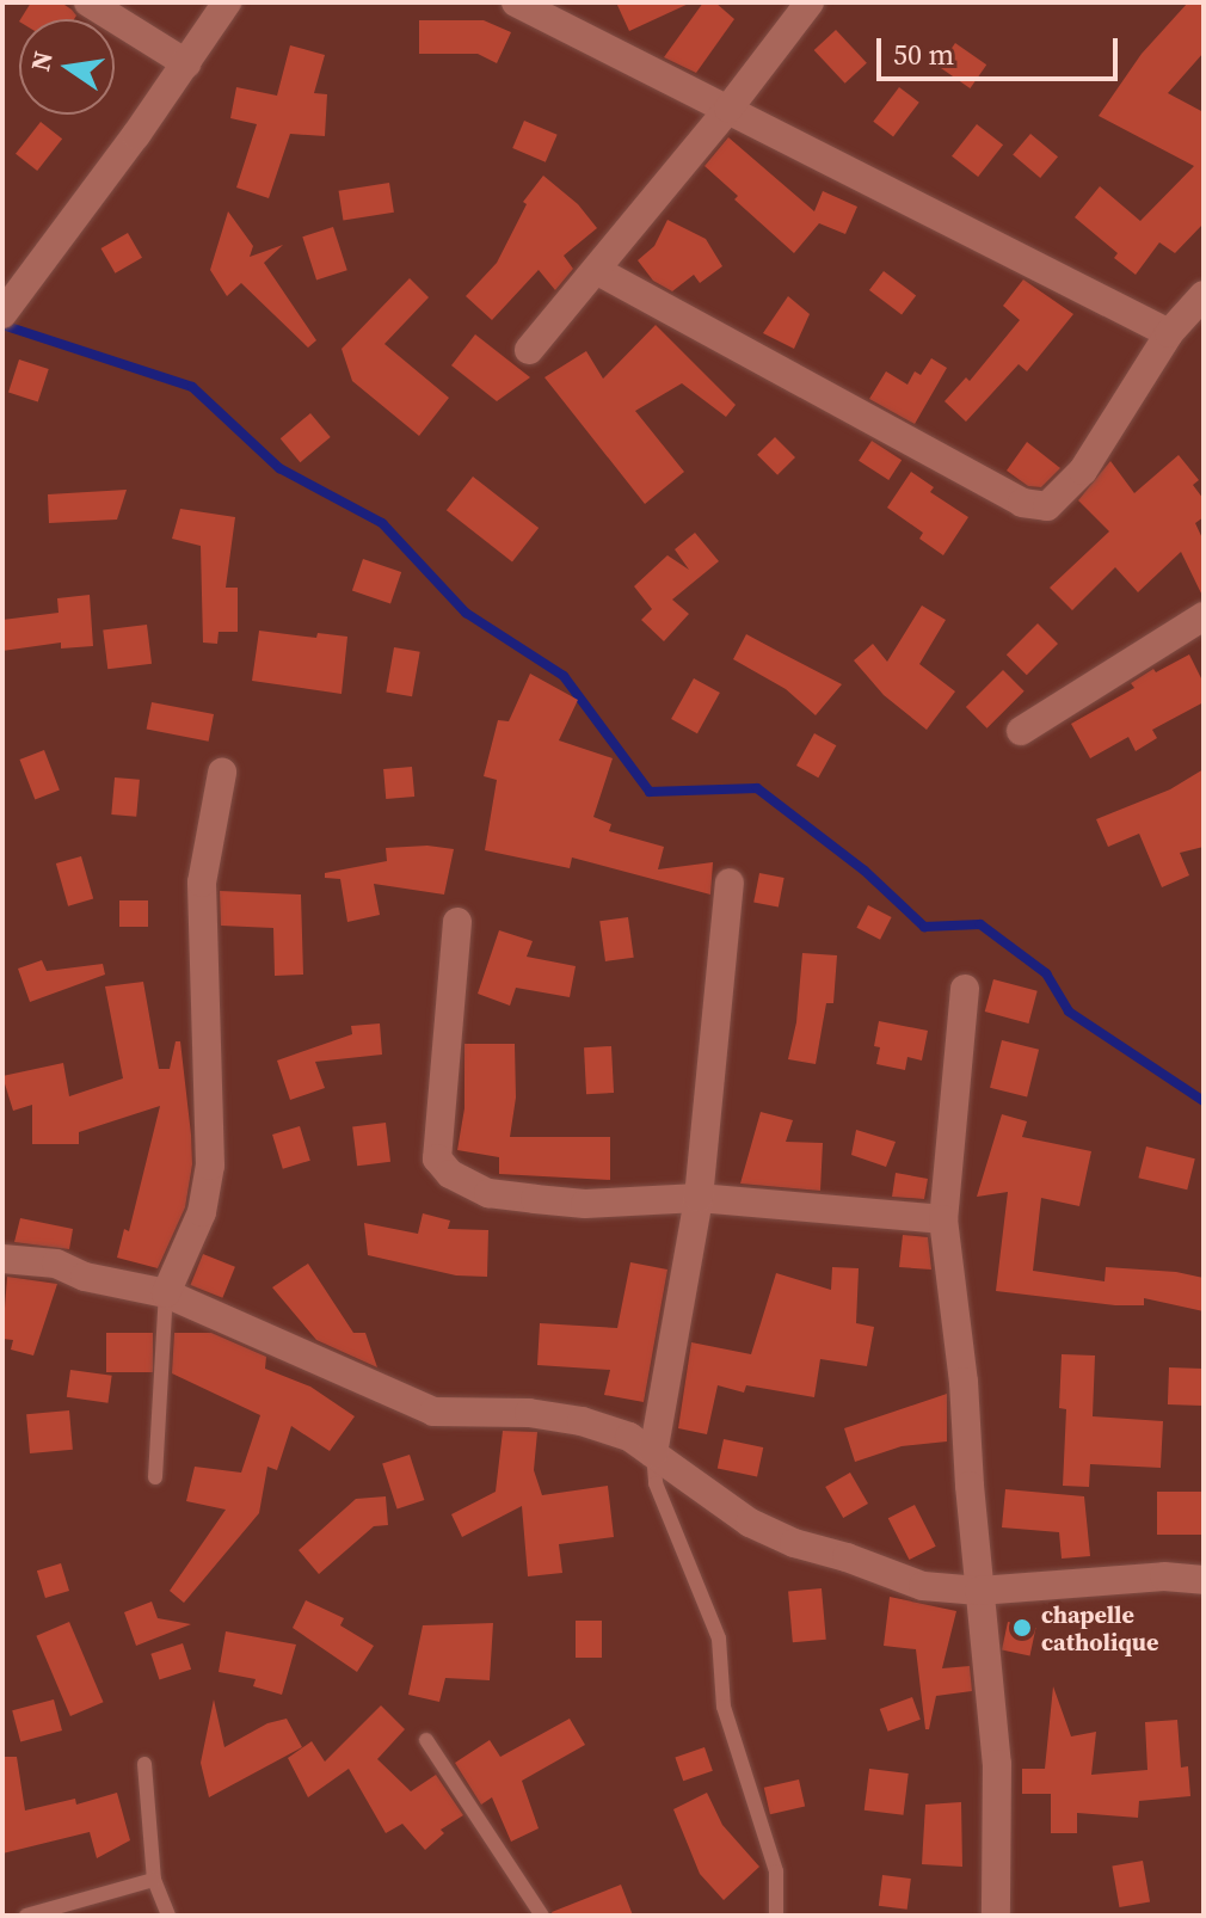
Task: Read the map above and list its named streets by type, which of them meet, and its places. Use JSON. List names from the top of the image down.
{
  "places": ["chapelle catholique"],
  "scale_bar": "50 m",
  "north": "left"
}
